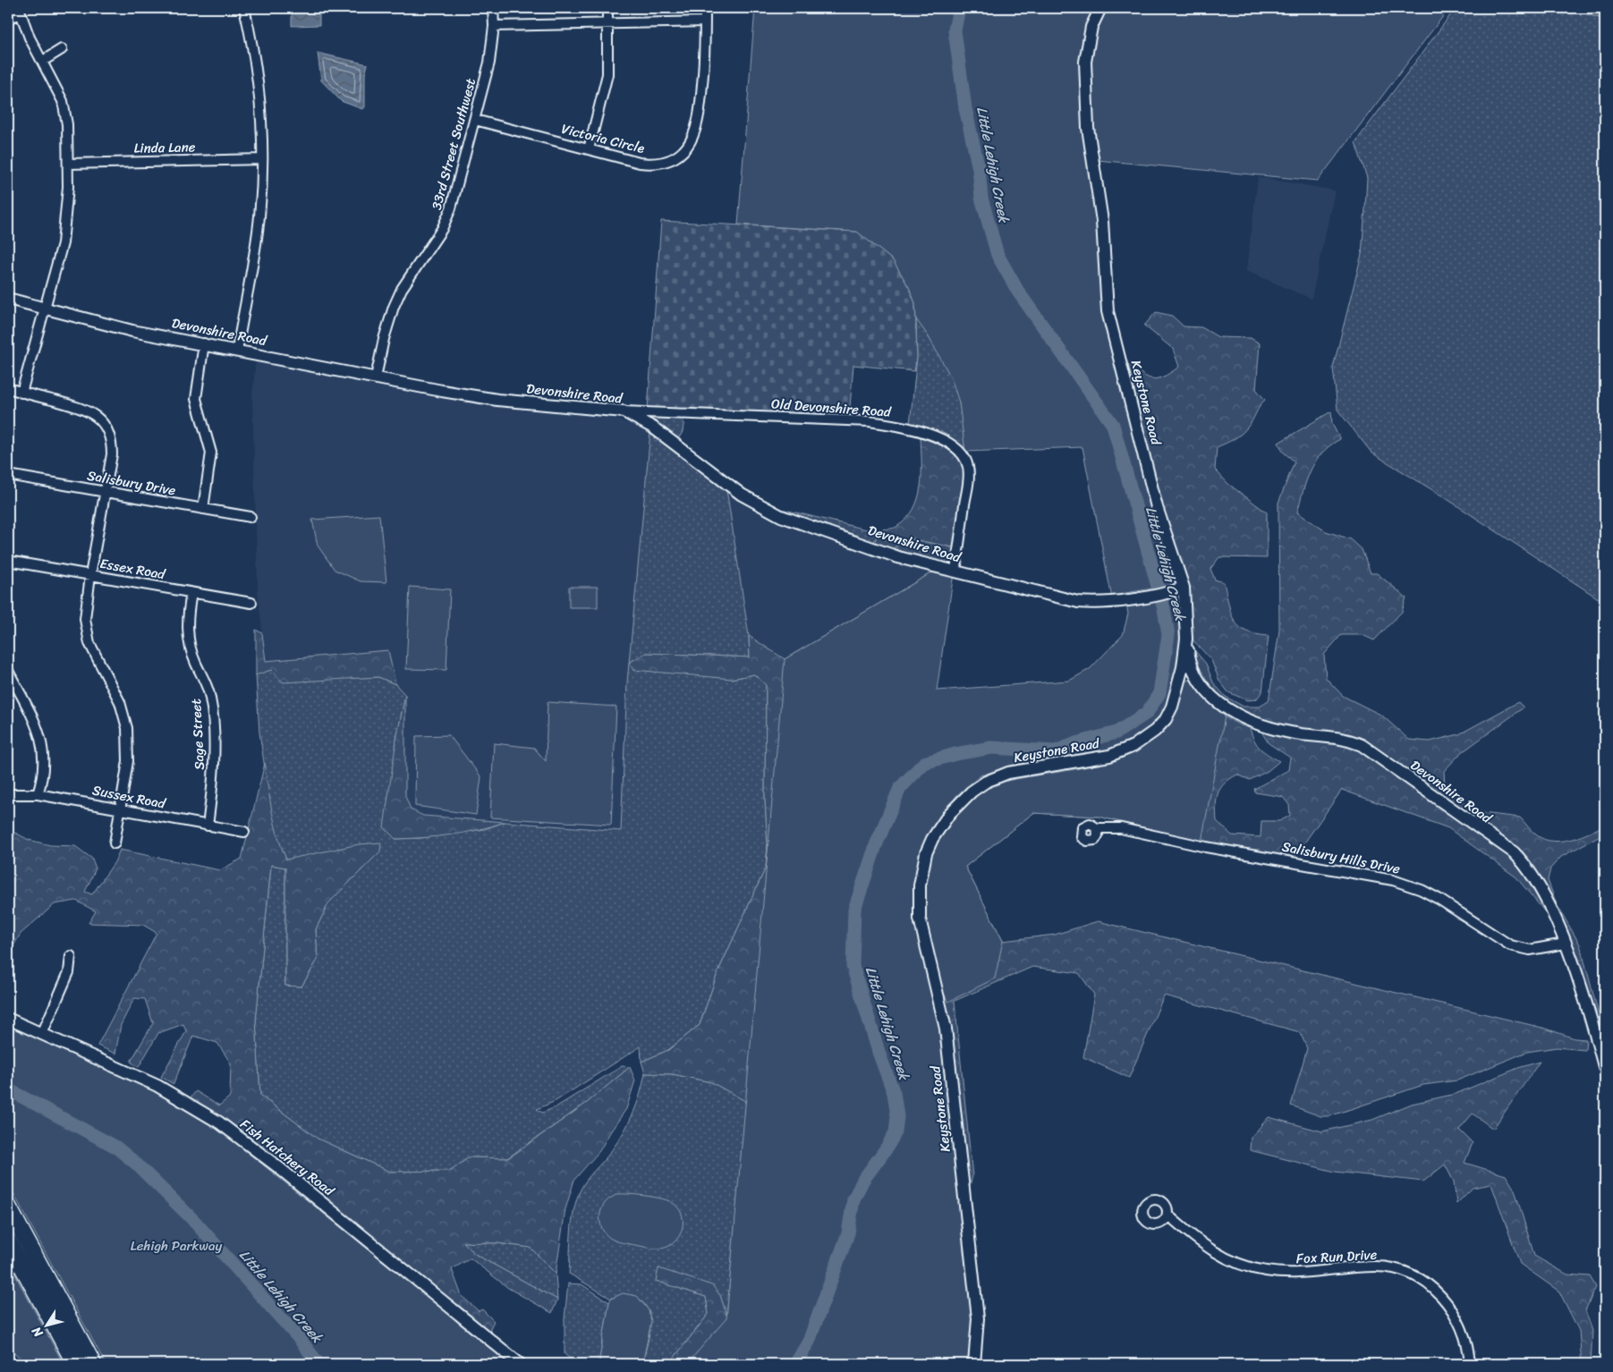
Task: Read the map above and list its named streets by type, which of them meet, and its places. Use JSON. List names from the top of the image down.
{
  "streets": {
    "street": [
      "Victoria Circle",
      "33rd Street Southwest",
      "Linda Lane",
      "Devonshire Road",
      "Keystone Road",
      "Old Devonshire Road",
      "Salisbury Drive",
      "Essex Road",
      "Sage Street",
      "Sussex Road",
      "Salisbury Hills Drive",
      "Fish Hatchery Road",
      "Fox Run Drive"
    ]
  },
  "crossings": [
    ["Victoria Circle", "33rd Street Southwest"],
    ["33rd Street Southwest", "Devonshire Road"],
    ["Devonshire Road", "Keystone Road"],
    ["Devonshire Road", "Old Devonshire Road"],
    ["Devonshire Road", "Salisbury Hills Drive"],
    ["Essex Road", "Sage Street"],
    ["Sage Street", "Sussex Road"]
  ],
  "water": ["Little Lehigh Creek"],
  "parks": ["Lehigh Parkway"],
  "north": "bottom left"
}
